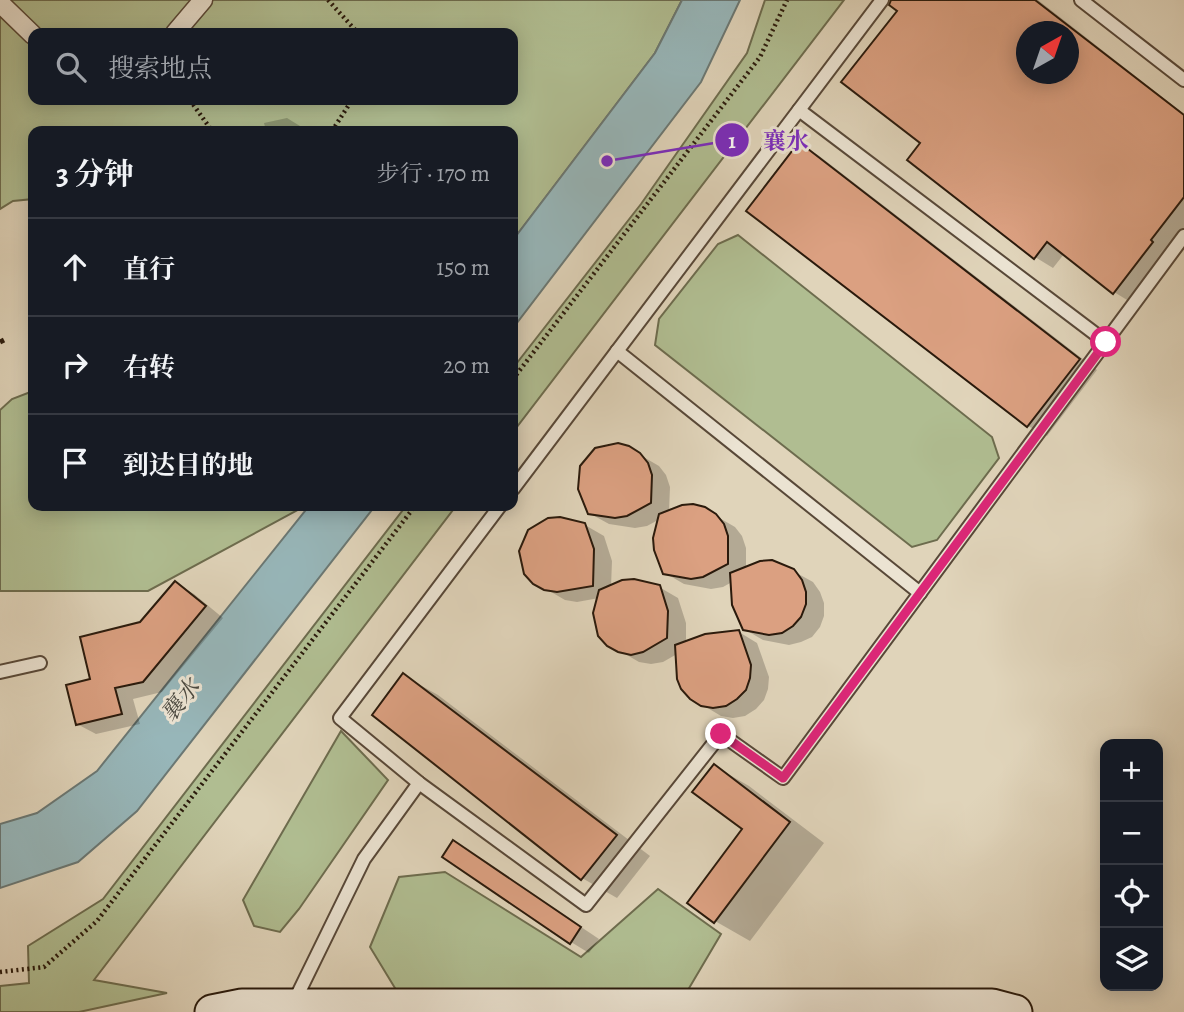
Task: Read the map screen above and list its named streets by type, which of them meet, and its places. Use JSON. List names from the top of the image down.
{
  "water": ["襄水"],
  "places": ["襄水"],
  "north": "top right",
  "page": {
    "search": "搜索地点",
    "heading": ["3 分钟", "步行 · 170 m"],
    "list": [
      ["直行", "150 m"],
      ["右转", "20 m"],
      "到达目的地"
    ],
    "map_buttons": ["+", "−"]
  }
}
